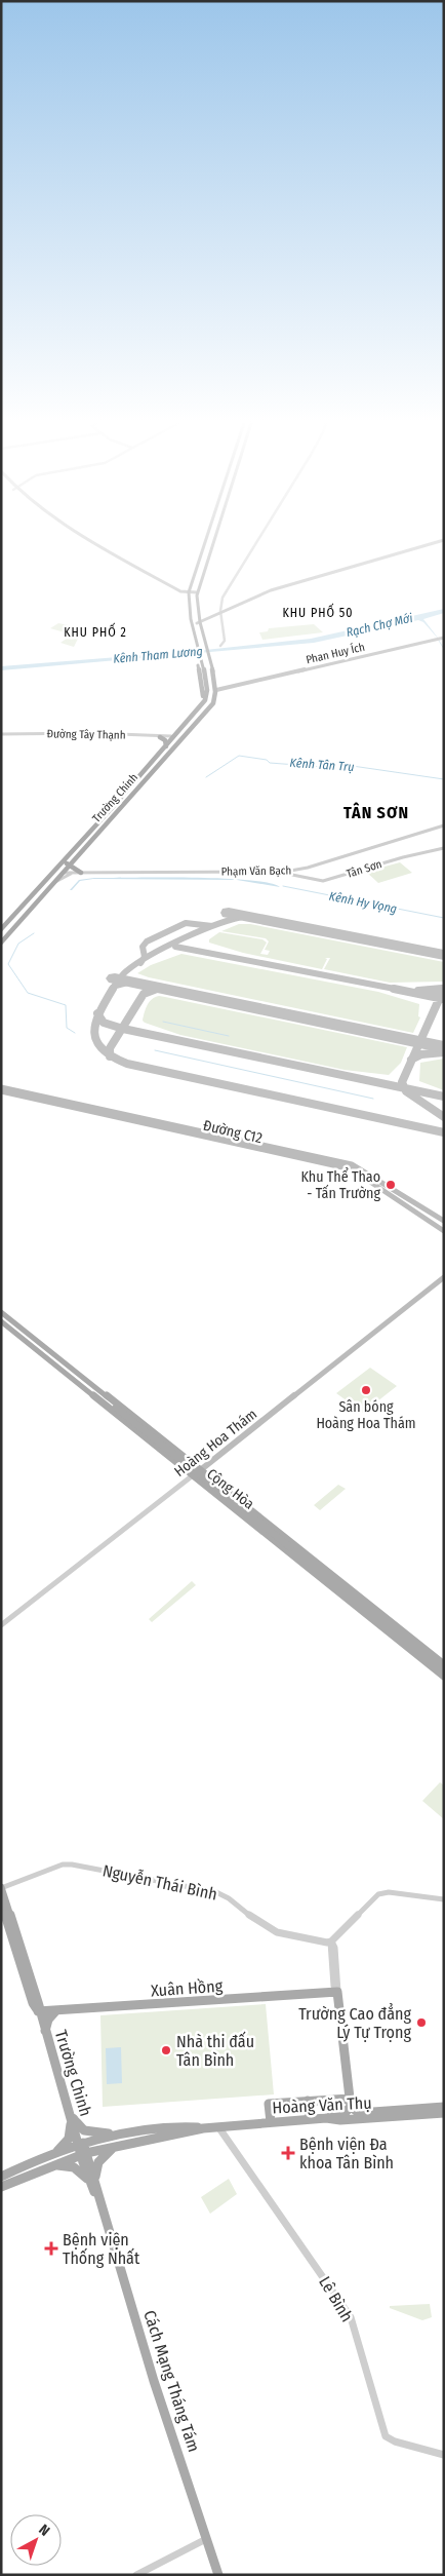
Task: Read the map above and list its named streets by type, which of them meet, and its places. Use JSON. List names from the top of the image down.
{
  "streets": {
    "main road": [
      "Phan Huy Ích",
      "Trường Chinh",
      "Đường C12",
      "Hoàng Hoa Thám",
      "Cộng Hòa",
      "Xuân Hồng",
      "Hoàng Văn Thụ",
      "Cách Mạng Tháng Tám"
    ],
    "street": [
      "Đường Tây Thạnh",
      "Tân Sơn",
      "Phạm Văn Bạch",
      "Nguyễn Thái Bình",
      "Lê Bình"
    ]
  },
  "crossings": [
    ["Đường Tây Thạnh", "Trường Chinh"],
    ["Trường Chinh", "Phạm Văn Bạch"],
    ["Trường Chinh", "Nguyễn Thái Bình"],
    ["Trường Chinh", "Xuân Hồng"],
    ["Trường Chinh", "Hoàng Văn Thụ"],
    ["Trường Chinh", "Cách Mạng Tháng Tám"],
    ["Tân Sơn", "Phạm Văn Bạch"],
    ["Hoàng Hoa Thám", "Cộng Hòa"],
    ["Hoàng Văn Thụ", "Lê Bình"],
    ["Hoàng Văn Thụ", "Cách Mạng Tháng Tám"]
  ],
  "districts": ["KHU PHỐ 50", "KHU PHỐ 2", "TÂN SƠN"],
  "water": [
    "Rạch Chợ Mới",
    "Kênh Tham Lương",
    "Kênh Tân Trụ",
    "Kênh Hy Vọng"
  ],
  "places": {
    "other": [
      "Khu Thể Thao - Tấn Trường",
      "Sân bóng Hoàng Hoa Thám",
      "Trường Cao đẳng Lý Tự Trọng",
      "Nhà thi đấu Tân Bình"
    ],
    "health": ["Bệnh viện Đa khoa Tân Bình", "Bệnh viện Thống Nhất"]
  },
  "north": "top right"
}
